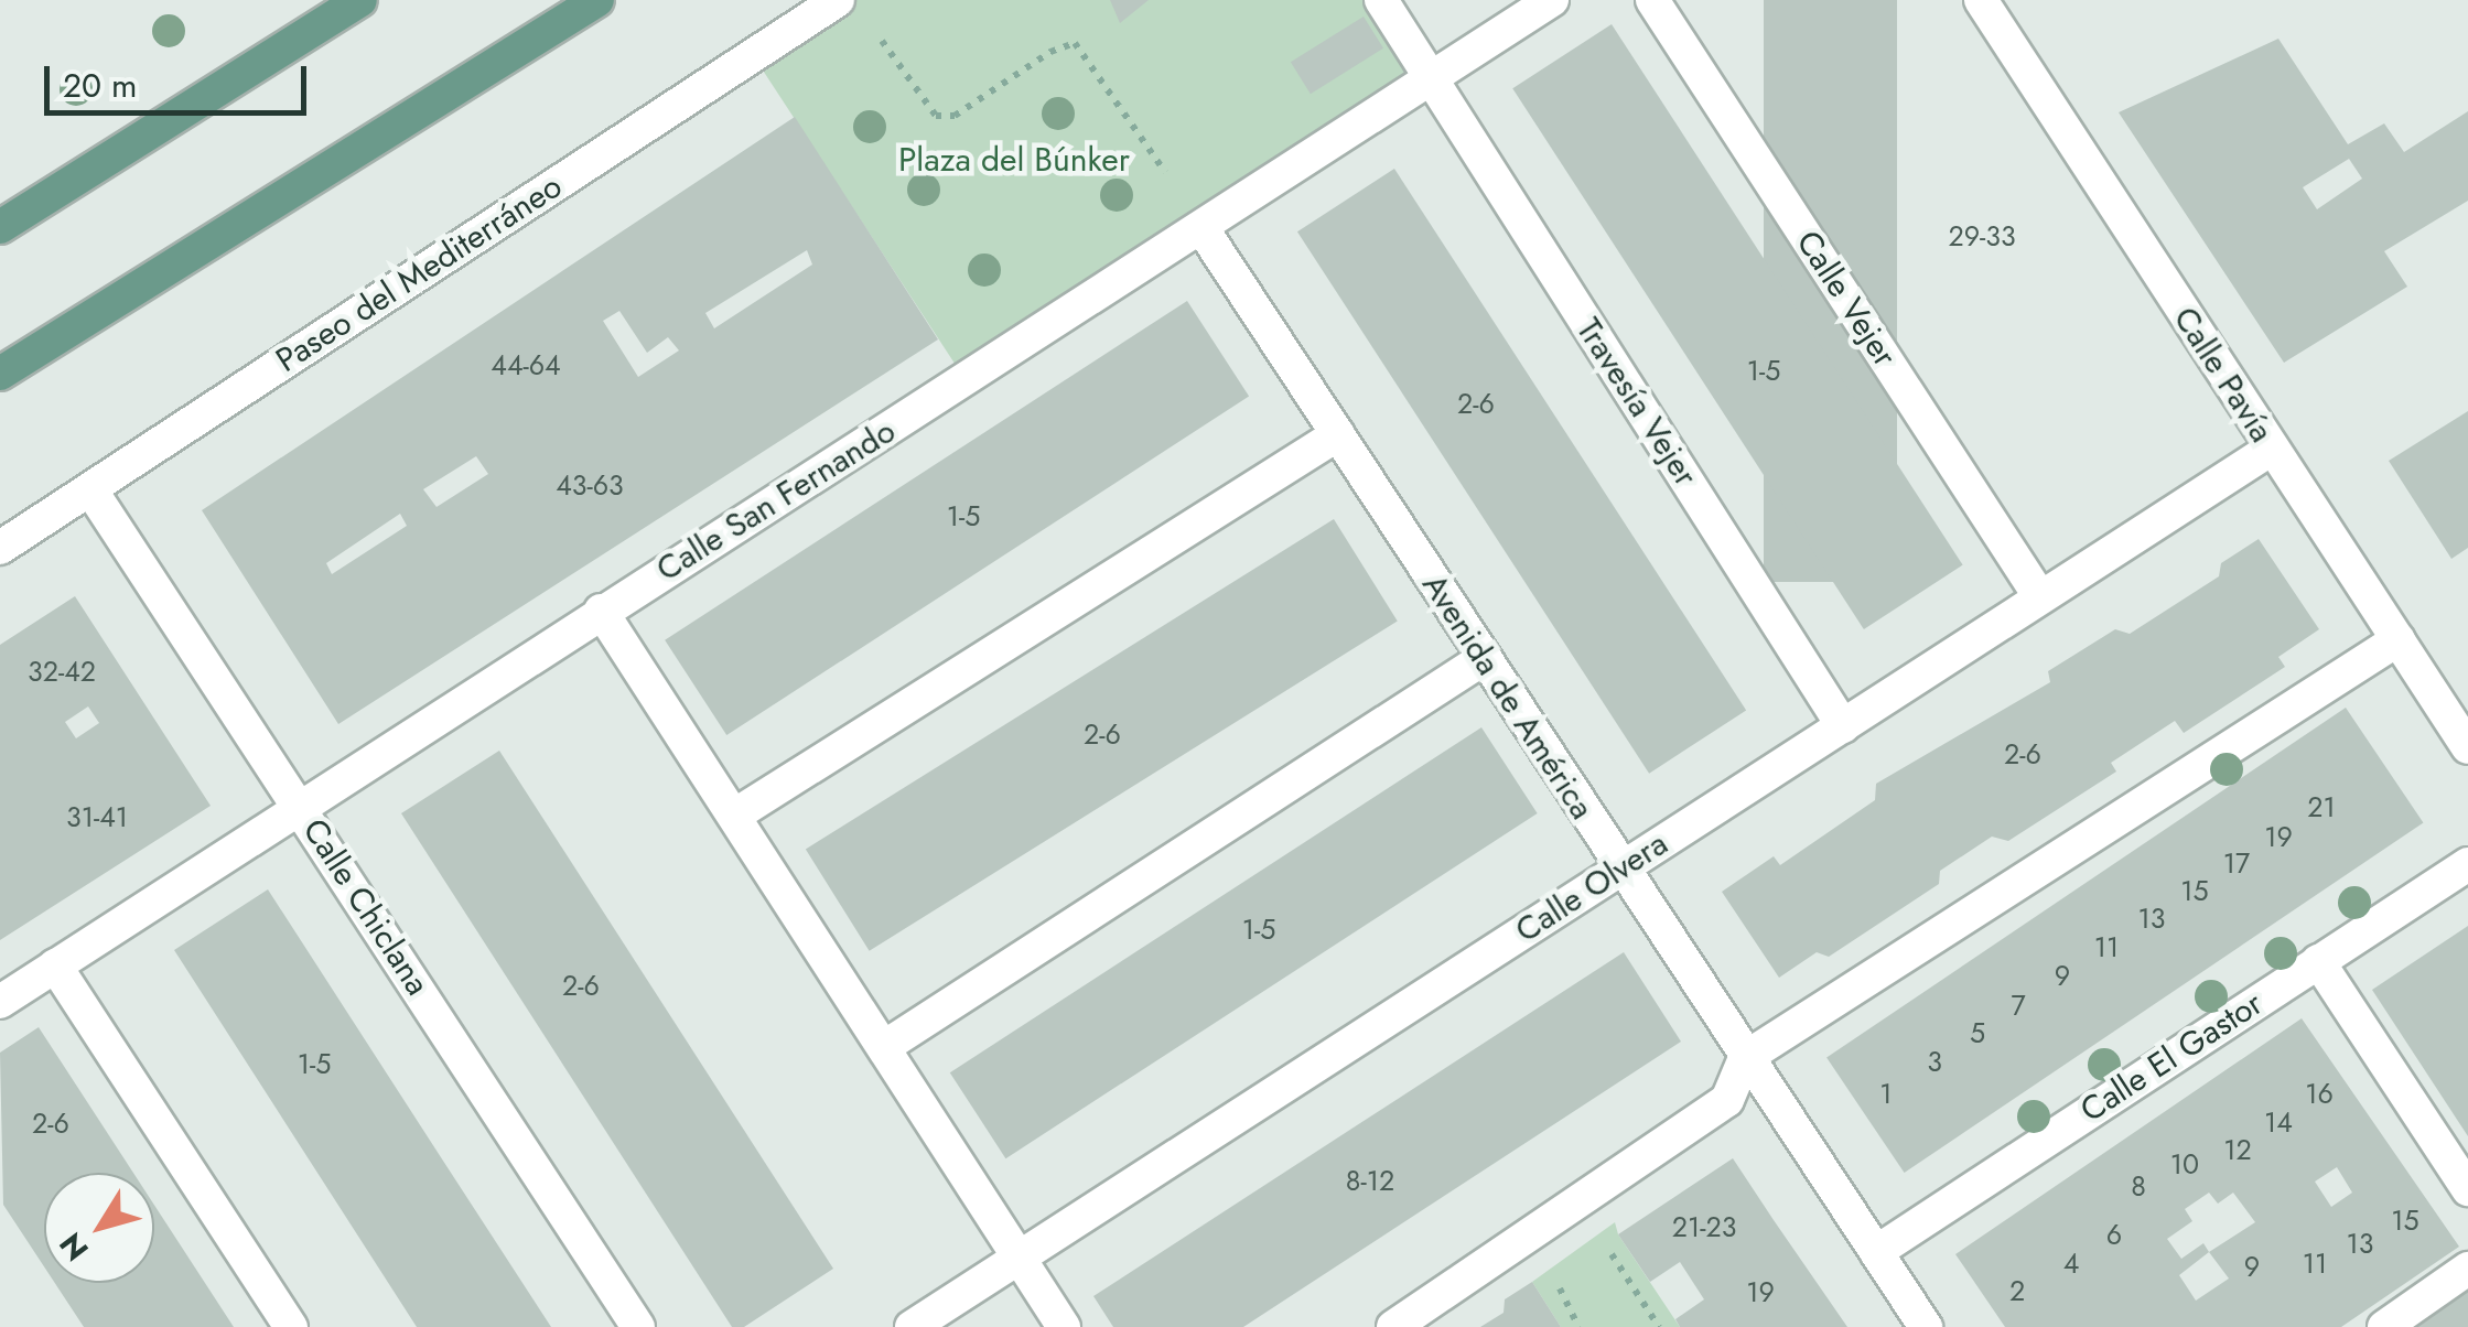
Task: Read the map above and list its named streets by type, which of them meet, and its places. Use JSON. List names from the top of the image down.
{
  "streets": {
    "street": [
      "Paseo del Mediterráneo",
      "Calle Vejer",
      "Calle Pavía",
      "Travesía Vejer",
      "Calle San Fernando",
      "Avenida de América",
      "Calle Olvera",
      "Calle Chiclana",
      "Calle El Gastor"
    ]
  },
  "crossings": [
    ["Paseo del Mediterráneo", "Calle Chiclana"],
    ["Calle Vejer", "Calle Olvera"],
    ["Calle Pavía", "Calle Olvera"],
    ["Travesía Vejer", "Calle San Fernando"],
    ["Travesía Vejer", "Calle Olvera"],
    ["Calle San Fernando", "Avenida de América"],
    ["Calle San Fernando", "Calle Chiclana"],
    ["Avenida de América", "Calle Olvera"],
    ["Avenida de América", "Calle El Gastor"]
  ],
  "parks": ["Plaza del Búnker"],
  "house_numbers": [
    "29-33",
    "44-64",
    "1-5",
    "2-6",
    "43-63",
    "1-5",
    "32-42",
    "2-6",
    "2-6",
    "21",
    "31-41",
    "19",
    "17",
    "15",
    "13",
    "1-5",
    "11",
    "9",
    "2-6",
    "7",
    "5",
    "3",
    "1-5",
    "1",
    "16",
    "14",
    "2-6",
    "12",
    "10",
    "8-12",
    "8",
    "15",
    "21-23",
    "6",
    "13",
    "4",
    "11",
    "9",
    "2",
    "19"
  ],
  "scale_bar": "20 m",
  "north": "bottom left"
}
